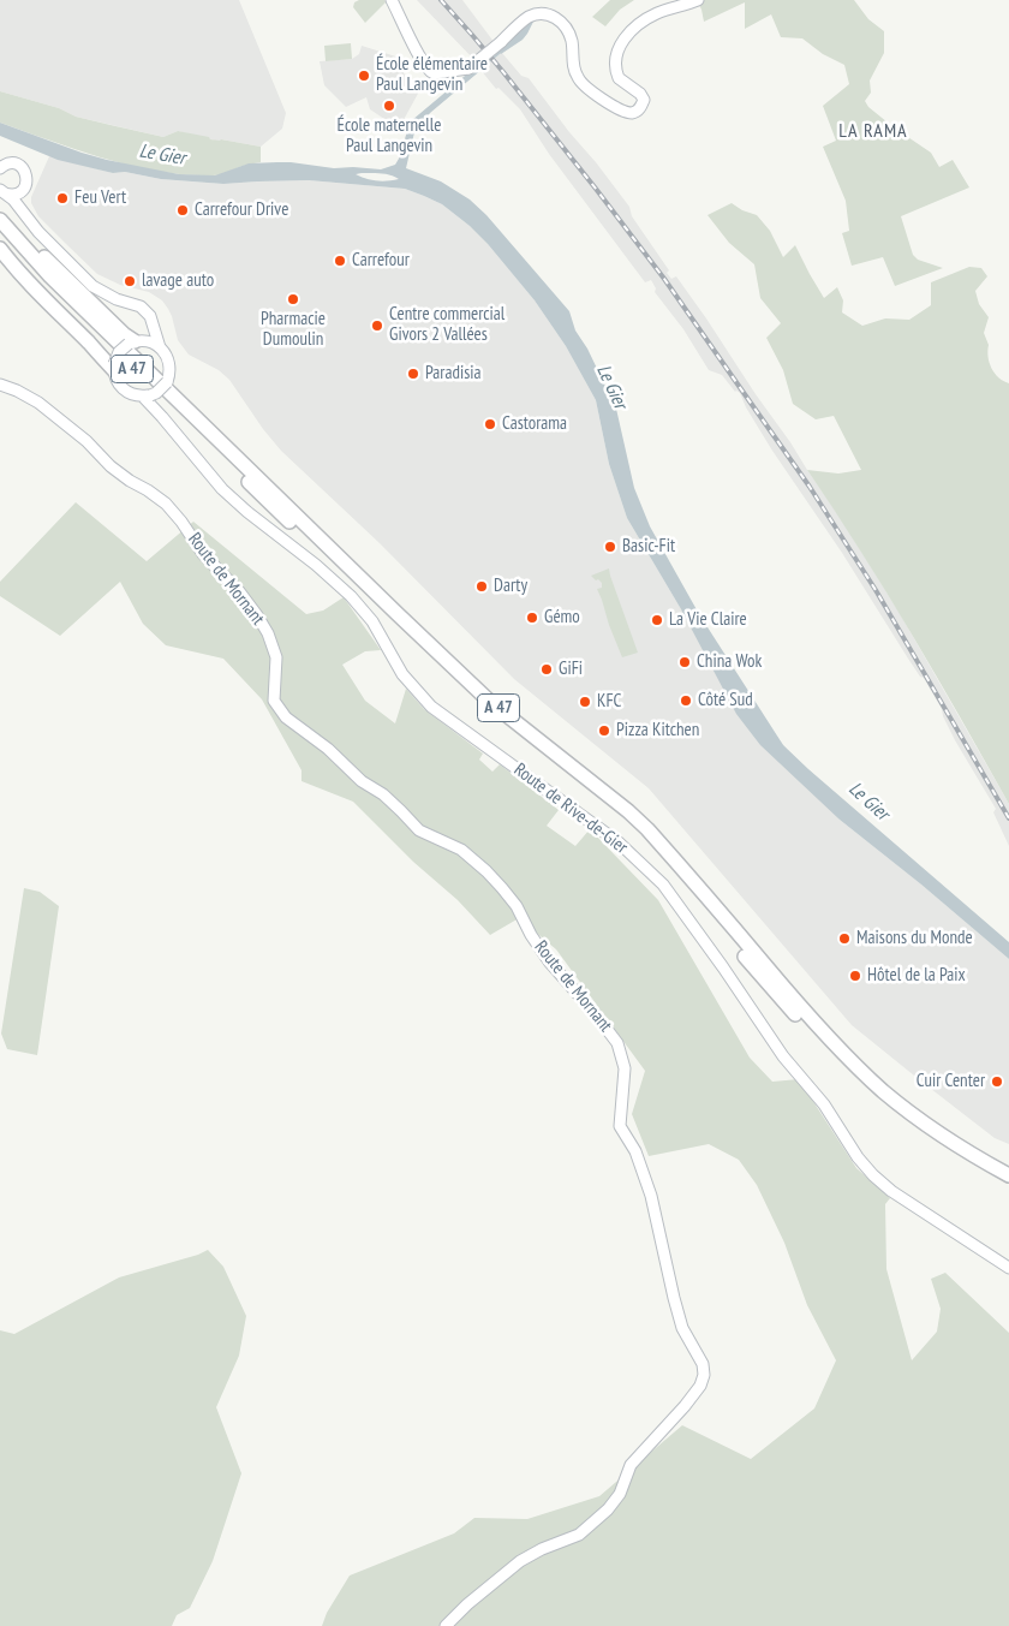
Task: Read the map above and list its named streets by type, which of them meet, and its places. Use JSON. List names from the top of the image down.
{
  "streets": {
    "highway": ["A 47"],
    "main road": ["Route de Mornant", "Route de Rive-de-Gier"]
  },
  "districts": ["LA RAMA"],
  "water": ["Le Gier"],
  "places": [
    "École élémentaire Paul Langevin",
    "École maternelle Paul Langevin",
    "Feu Vert",
    "Carrefour Drive",
    "Carrefour",
    "lavage auto",
    "Pharmacie Dumoulin",
    "Centre commercial Givors 2 Vallées",
    "Paradisia",
    "Castorama",
    "Basic-Fit",
    "Darty",
    "Gémo",
    "La Vie Claire",
    "China Wok",
    "GiFi",
    "Côté Sud",
    "KFC",
    "Pizza Kitchen",
    "Maisons du Monde",
    "Hôtel de la Paix",
    "Cuir Center"
  ]
}
